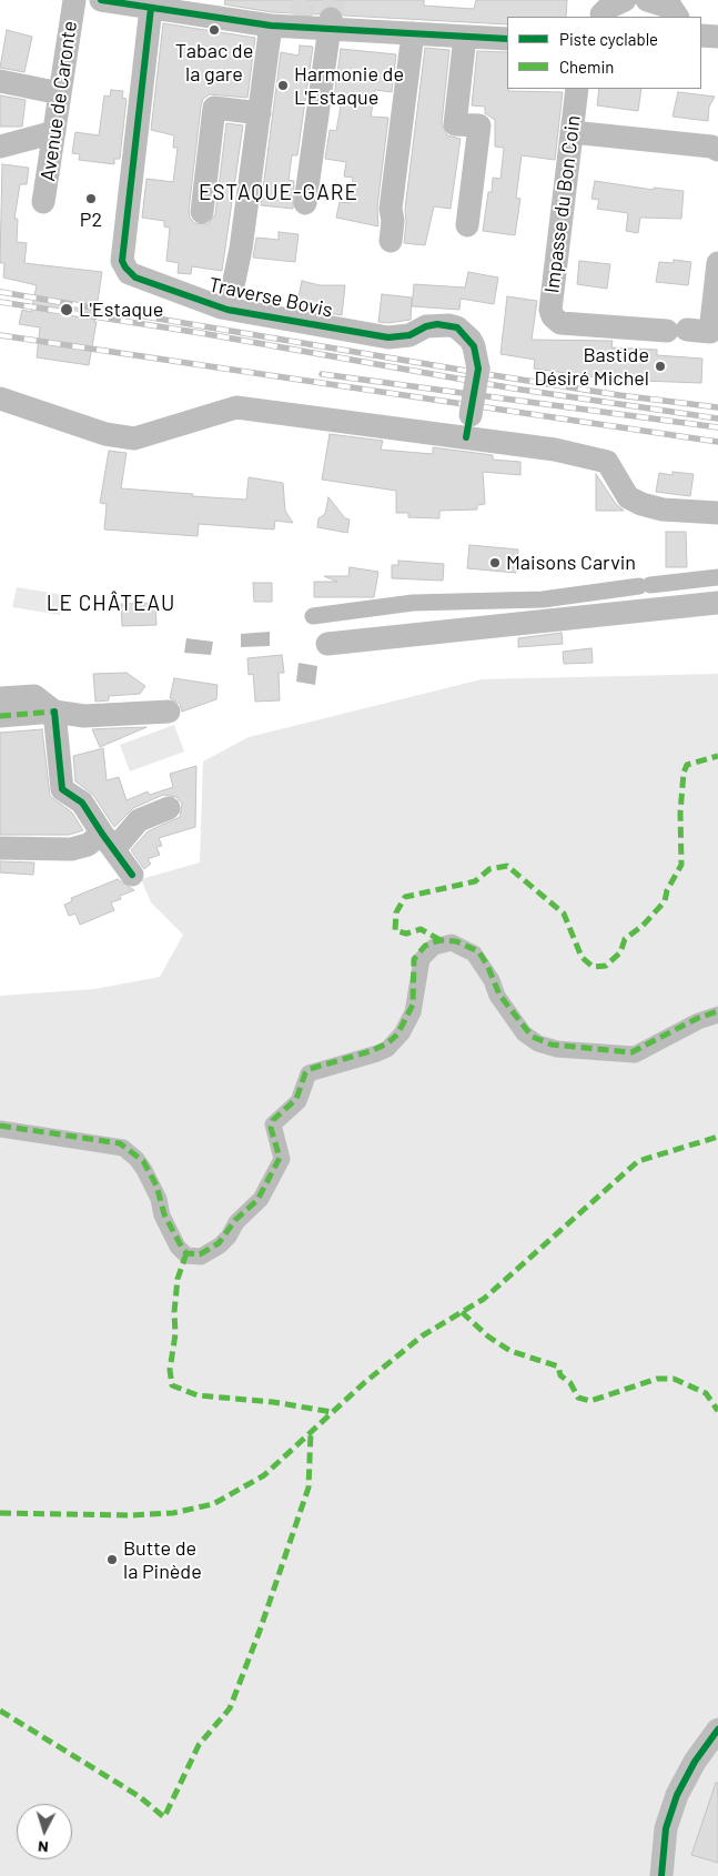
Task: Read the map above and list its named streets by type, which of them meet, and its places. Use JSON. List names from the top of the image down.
{
  "streets": {
    "street": ["Avenue de Caronte", "Impasse du Bon Coin", "Traverse Bovis"]
  },
  "districts": ["ESTAQUE-GARE", "LE CHÂTEAU"],
  "places": [
    "Tabac de la gare",
    "Harmonie de L'Estaque",
    "P2",
    "L'Estaque",
    "Bastide Désiré Michel",
    "Maisons Carvin",
    "Butte de la Pinède"
  ],
  "legend": ["Piste cyclable", "Chemin"],
  "north": "bottom"
}
